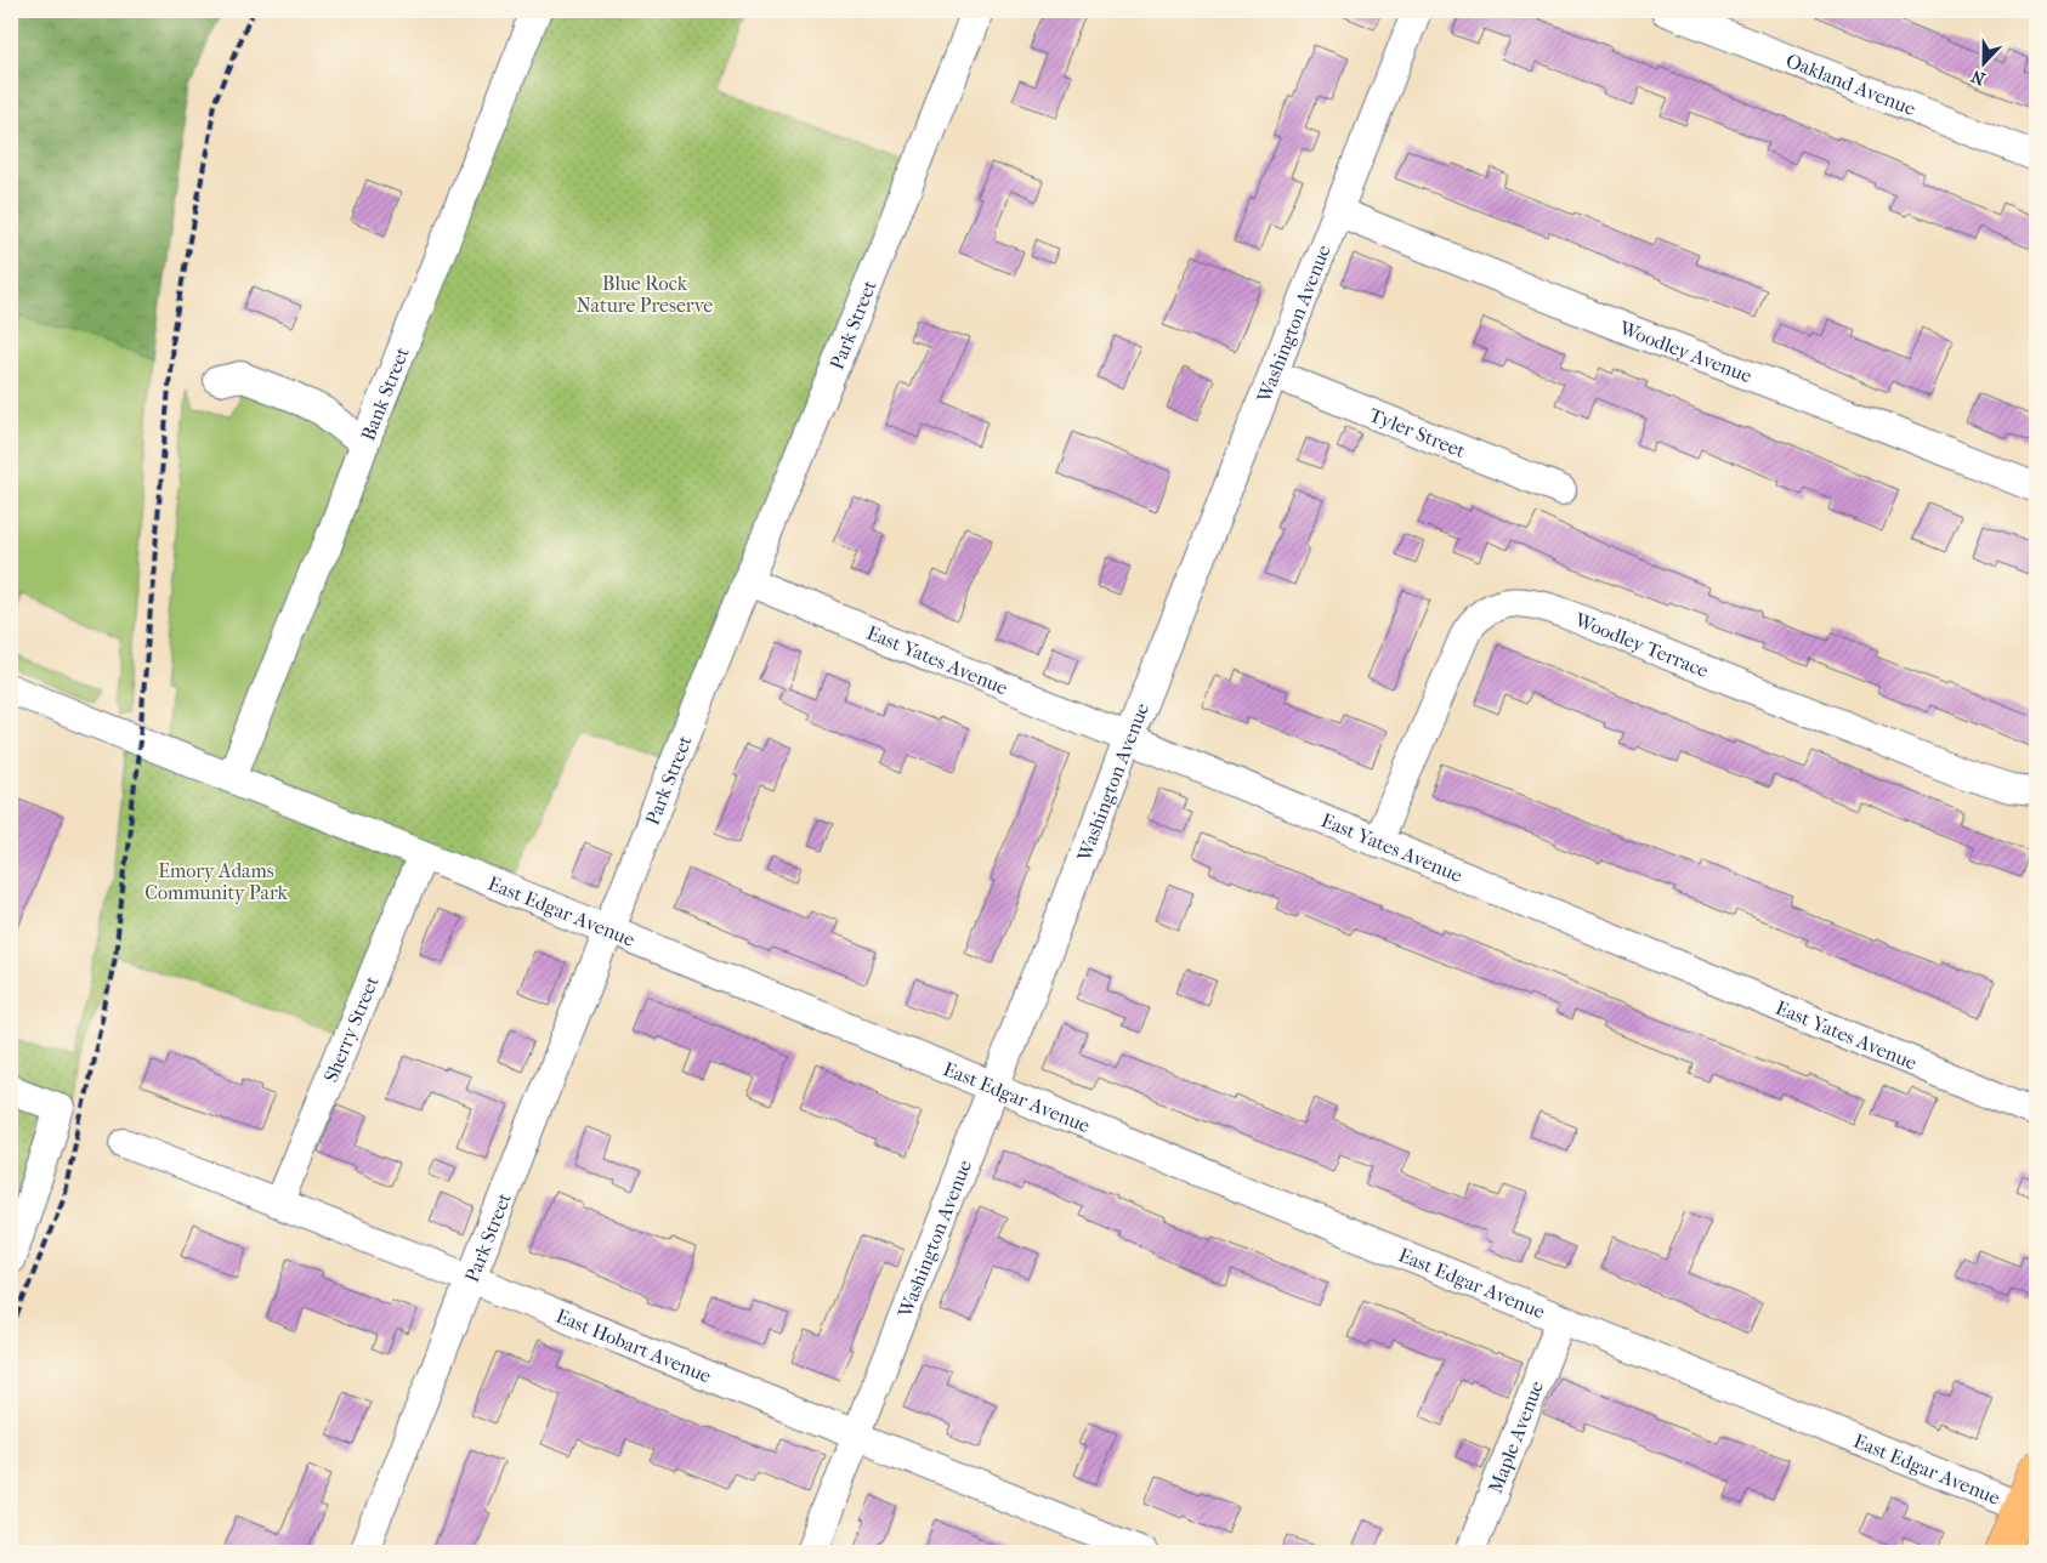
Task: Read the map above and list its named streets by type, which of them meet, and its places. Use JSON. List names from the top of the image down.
{
  "streets": {
    "street": [
      "Oakland Avenue",
      "Washington Avenue",
      "Park Street",
      "Woodley Avenue",
      "Bank Street",
      "Tyler Street",
      "Woodley Terrace",
      "East Yates Avenue",
      "East Edgar Avenue",
      "Sherry Street",
      "East Hobart Avenue",
      "Maple Avenue"
    ]
  },
  "crossings": [
    ["Washington Avenue", "Woodley Avenue"],
    ["Washington Avenue", "Tyler Street"],
    ["Washington Avenue", "East Yates Avenue"],
    ["Washington Avenue", "East Edgar Avenue"],
    ["Washington Avenue", "East Hobart Avenue"],
    ["Park Street", "East Yates Avenue"],
    ["Park Street", "East Edgar Avenue"],
    ["Park Street", "East Hobart Avenue"],
    ["Bank Street", "East Edgar Avenue"],
    ["Woodley Terrace", "East Yates Avenue"],
    ["East Edgar Avenue", "Sherry Street"],
    ["East Edgar Avenue", "Maple Avenue"],
    ["Sherry Street", "East Hobart Avenue"]
  ],
  "parks": ["Blue Rock Nature Preserve", "Emory Adams Community Park"],
  "north": "bottom"
}
